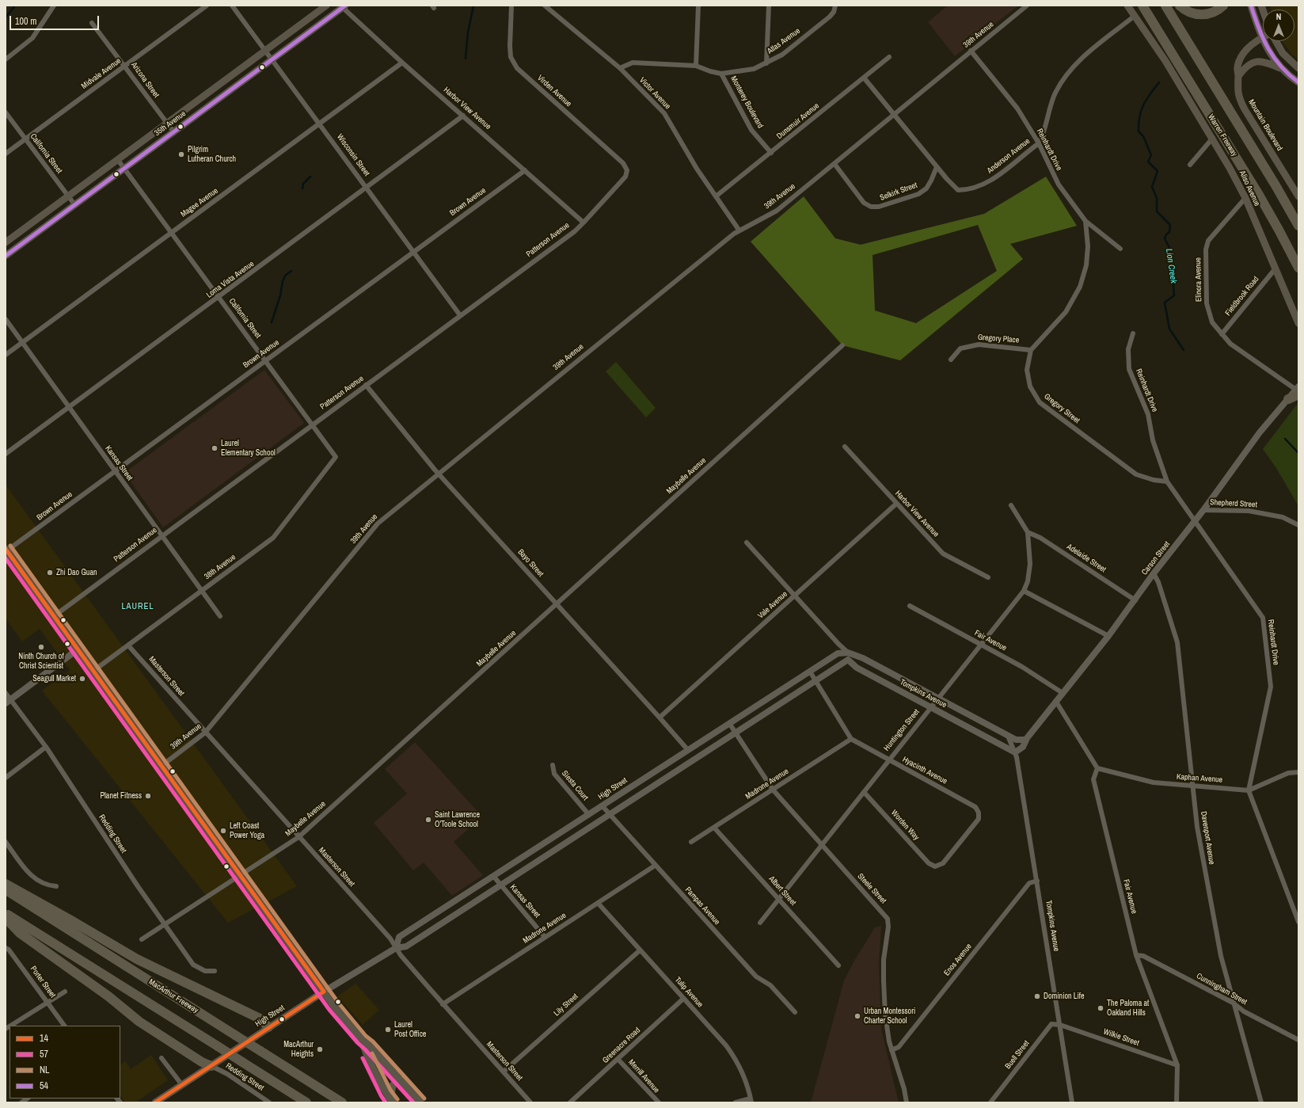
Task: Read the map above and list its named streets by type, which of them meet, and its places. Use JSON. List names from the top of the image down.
{
  "streets": {
    "highway": ["Warren Freeway", "MacArthur Freeway"],
    "main road": [
      "35th Avenue",
      "Mountain Boulevard",
      "Aliso Avenue",
      "High Street"
    ],
    "street": [
      "39th Avenue",
      "Atlas Avenue",
      "Midvale Avenue",
      "Arizona Street",
      "Virden Avenue",
      "Victor Avenue",
      "Monterey Boulevard",
      "Harbor View Avenue",
      "Dunsmuir Avenue",
      "Reinhardt Drive",
      "California Street",
      "Wisconsin Street",
      "Anderson Avenue",
      "Selkirk Street",
      "Brown Avenue",
      "Magee Avenue",
      "Patterson Avenue",
      "Loma Vista Avenue",
      "Elinora Avenue",
      "Fieldbrook Road",
      "Gregory Place",
      "Gregory Street",
      "Kansas Street",
      "Maybelle Avenue",
      "Shepherd Street",
      "Adelaide Street",
      "Carson Street",
      "Bayo Street",
      "38th Avenue",
      "Vale Avenue",
      "Fair Avenue",
      "Masterson Street",
      "Tompkins Avenue",
      "Huntington Street",
      "Hyacinth Avenue",
      "Kaphan Avenue",
      "Madrone Avenue",
      "Siesta Court",
      "Worden Way",
      "Redding Street",
      "Davenport Avenue",
      "Steele Street",
      "Albert Street",
      "Pampas Avenue",
      "Enos Avenue",
      "Porter Street",
      "Cunningham Street",
      "Tulip Avenue",
      "Lily Street",
      "Wilkie Street",
      "Greenacre Road",
      "Buell Street",
      "Merrill Avenue"
    ]
  },
  "crossings": [
    ["39th Avenue", "Victor Avenue"],
    ["39th Avenue", "Reinhardt Drive"],
    ["39th Avenue", "Selkirk Street"],
    ["39th Avenue", "Bayo Street"],
    ["39th Avenue", "Masterson Street"],
    ["Atlas Avenue", "Victor Avenue"],
    ["Atlas Avenue", "Monterey Boulevard"],
    ["Midvale Avenue", "Arizona Street"],
    ["Midvale Avenue", "California Street"],
    ["Arizona Street", "35th Avenue"],
    ["Virden Avenue", "Patterson Avenue"],
    ["Victor Avenue", "Dunsmuir Avenue"],
    ["Monterey Boulevard", "Dunsmuir Avenue"],
    ["Harbor View Avenue", "35th Avenue"],
    ["Harbor View Avenue", "Brown Avenue"],
    ["Harbor View Avenue", "Magee Avenue"],
    ["Harbor View Avenue", "Patterson Avenue"],
    ["Harbor View Avenue", "Loma Vista Avenue"],
    ["Harbor View Avenue", "Vale Avenue"],
    ["35th Avenue", "California Street"],
    ["35th Avenue", "Wisconsin Street"],
    ["Reinhardt Drive", "Anderson Avenue"],
    ["Reinhardt Drive", "Gregory Street"],
    ["Reinhardt Drive", "Carson Street"],
    ["Reinhardt Drive", "Kaphan Avenue"],
    ["California Street", "Brown Avenue"],
    ["California Street", "Magee Avenue"],
    ["California Street", "Patterson Avenue"],
    ["California Street", "Loma Vista Avenue"],
    ["California Street", "38th Avenue"],
    ["Wisconsin Street", "Brown Avenue"],
    ["Wisconsin Street", "Magee Avenue"],
    ["Wisconsin Street", "Patterson Avenue"],
    ["Wisconsin Street", "Loma Vista Avenue"],
    ["Anderson Avenue", "Aliso Avenue"],
    ["Anderson Avenue", "Selkirk Street"],
    ["Aliso Avenue", "Elinora Avenue"],
    ["Aliso Avenue", "Fieldbrook Road"],
    ["Brown Avenue", "Kansas Street"],
    ["Magee Avenue", "Kansas Street"],
    ["Patterson Avenue", "Kansas Street"],
    ["Patterson Avenue", "Bayo Street"],
    ["Loma Vista Avenue", "Kansas Street"],
    ["Elinora Avenue", "Fieldbrook Road"],
    ["Gregory Place", "Gregory Street"],
    ["Kansas Street", "38th Avenue"],
    ["Kansas Street", "Madrone Avenue"],
    ["Kansas Street", "High Street"],
    ["Maybelle Avenue", "Bayo Street"],
    ["Maybelle Avenue", "Masterson Street"],
    ["Maybelle Avenue", "Redding Street"],
    ["Shepherd Street", "Carson Street"],
    ["Adelaide Street", "Carson Street"],
    ["Adelaide Street", "Huntington Street"],
    ["Carson Street", "Fair Avenue"],
    ["Carson Street", "Tompkins Avenue"],
    ["Carson Street", "Davenport Avenue"],
    ["Bayo Street", "Vale Avenue"],
    ["Bayo Street", "High Street"],
    ["38th Avenue", "Masterson Street"],
    ["Vale Avenue", "Tompkins Avenue"],
    ["Fair Avenue", "Huntington Street"],
    ["Fair Avenue", "Kaphan Avenue"],
    ["Fair Avenue", "Cunningham Street"],
    ["Fair Avenue", "Wilkie Street"],
    ["Masterson Street", "Madrone Avenue"],
    ["Masterson Street", "High Street"],
    ["Masterson Street", "Lily Street"],
    ["Tompkins Avenue", "Huntington Street"],
    ["Tompkins Avenue", "High Street"],
    ["Tompkins Avenue", "Enos Avenue"],
    ["Tompkins Avenue", "Wilkie Street"],
    ["Tompkins Avenue", "Buell Street"],
    ["Huntington Street", "Hyacinth Avenue"],
    ["Huntington Street", "Worden Way"],
    ["Huntington Street", "Steele Street"],
    ["Huntington Street", "Albert Street"],
    ["Hyacinth Avenue", "Madrone Avenue"],
    ["Hyacinth Avenue", "High Street"],
    ["Hyacinth Avenue", "Worden Way"],
    ["Kaphan Avenue", "Davenport Avenue"],
    ["Madrone Avenue", "Steele Street"],
    ["Madrone Avenue", "Albert Street"],
    ["Madrone Avenue", "Pampas Avenue"],
    ["Madrone Avenue", "Tulip Avenue"],
    ["Siesta Court", "High Street"],
    ["High Street", "Redding Street"],
    ["High Street", "Steele Street"],
    ["High Street", "Pampas Avenue"],
    ["Davenport Avenue", "Cunningham Street"],
    ["Steele Street", "Enos Avenue"],
    ["Tulip Avenue", "Lily Street"],
    ["Tulip Avenue", "Greenacre Road"],
    ["Wilkie Street", "Buell Street"],
    ["Greenacre Road", "Merrill Avenue"]
  ],
  "districts": ["LAUREL"],
  "water": ["Lion Creek"],
  "places": [
    "Pilgrim Lutheran Church",
    "Laurel Elementary School",
    "Zhi Dao Guan",
    "Ninth Church of Christ Scientist",
    "Seagull Market",
    "Planet Fitness",
    "Saint Lawrence O'Toole School",
    "Left Coast Power Yoga",
    "Dominion Life",
    "The Paloma at Oakland Hills",
    "Urban Montessori Charter School",
    "Laurel Post Office",
    "MacArthur Heights"
  ],
  "lines": [
    "transit line 54",
    "transit line NL",
    "transit line 14",
    "transit line 57"
  ],
  "legend": [
    "14",
    "57",
    "NL",
    "54"
  ],
  "scale_bar": "100 m",
  "north": "top"
}
